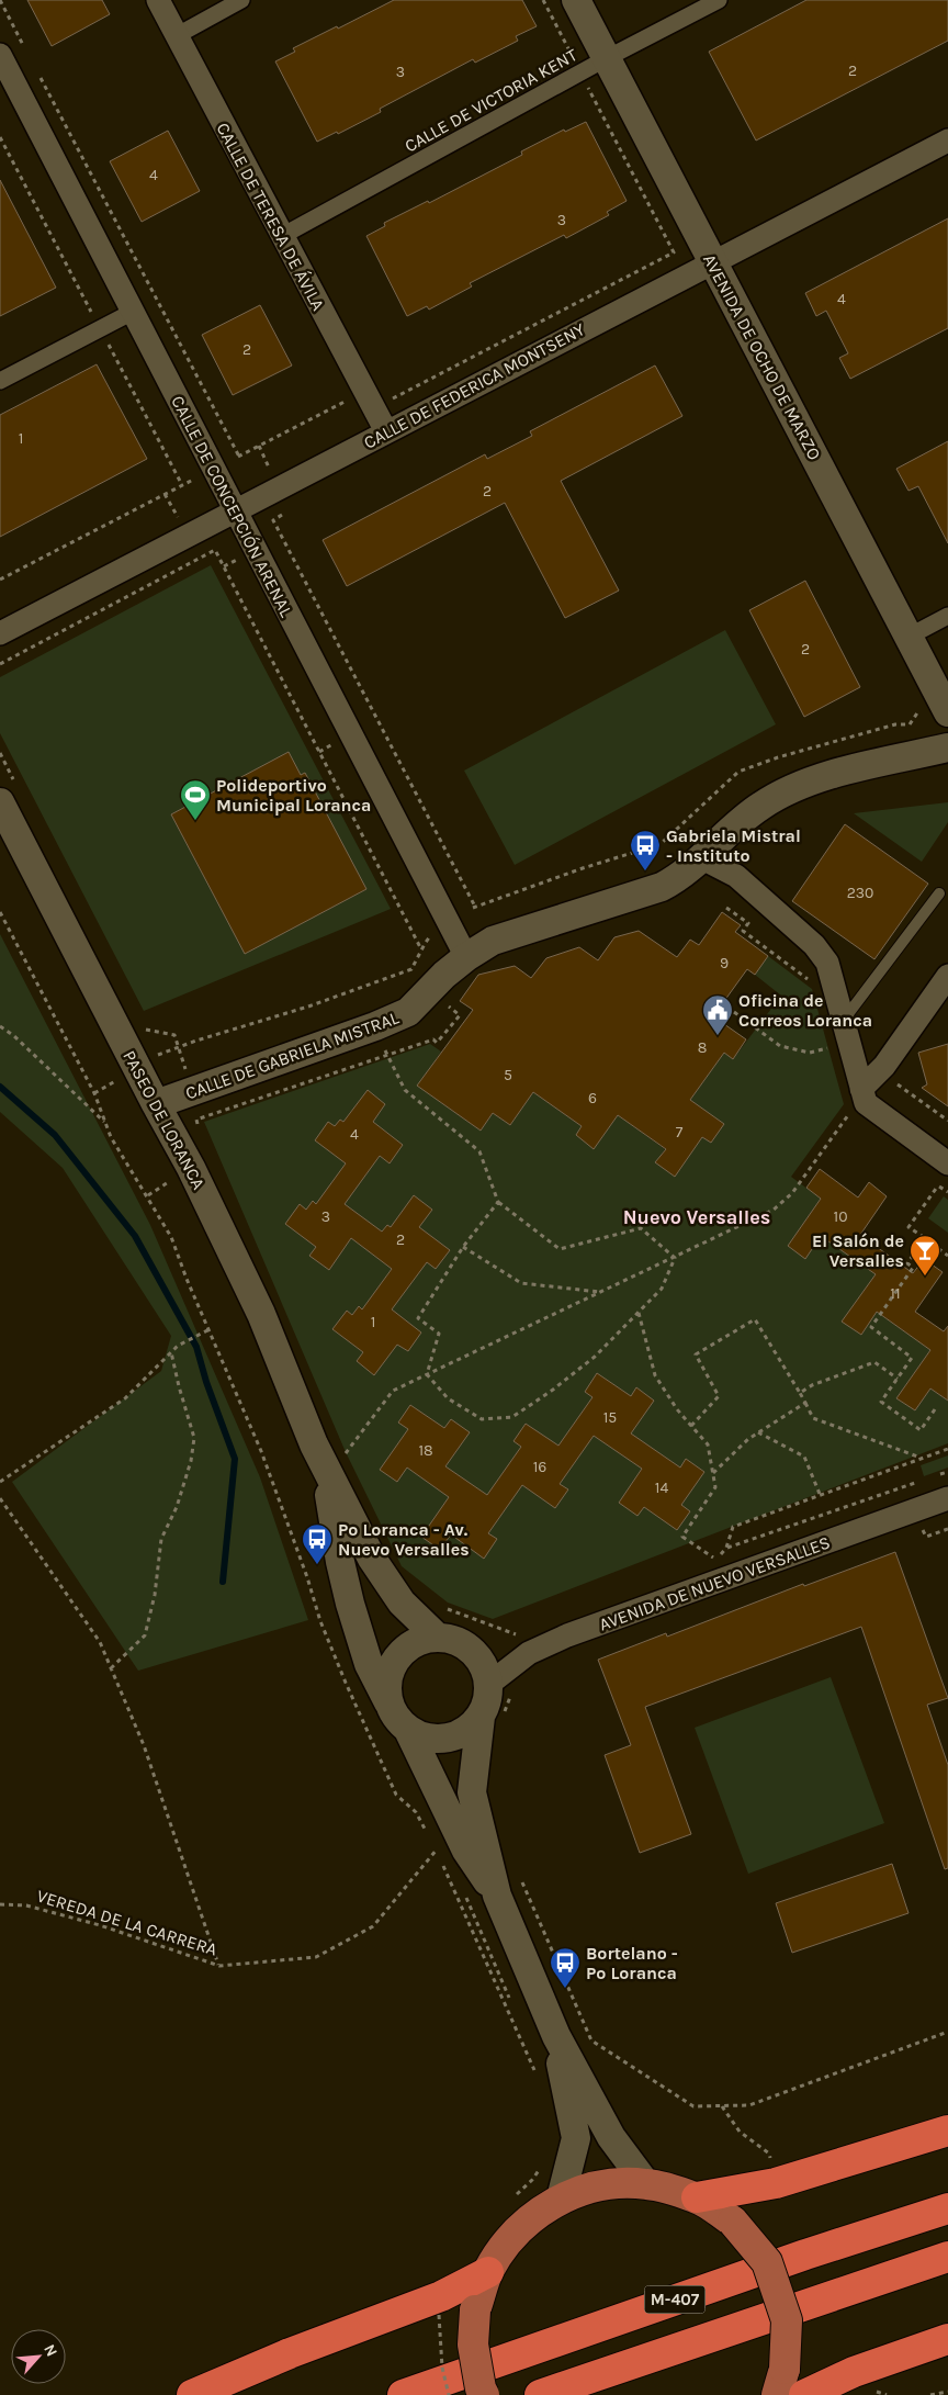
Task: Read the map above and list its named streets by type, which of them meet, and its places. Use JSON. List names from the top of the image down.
{
  "streets": {
    "highway": ["M-407"],
    "street": [
      "CALLE DE VICTORIA KENT",
      "CALLE DE TERESA DE ÁVILA",
      "AVENIDA DE OCHO DE MARZO",
      "CALLE DE FEDERICA MONTSENY",
      "CALLE DE CONCEPCIÓN ARENAL",
      "CALLE DE GABRIELA MISTRAL",
      "PASEO DE LORANCA",
      "AVENIDA DE NUEVO VERSALLES"
    ],
    "path": ["VEREDA DE LA CARRERA"]
  },
  "crossings": [
    ["CALLE DE VICTORIA KENT", "CALLE DE TERESA DE ÁVILA"],
    ["CALLE DE VICTORIA KENT", "AVENIDA DE OCHO DE MARZO"],
    ["CALLE DE TERESA DE ÁVILA", "CALLE DE FEDERICA MONTSENY"],
    ["AVENIDA DE OCHO DE MARZO", "CALLE DE FEDERICA MONTSENY"],
    ["CALLE DE FEDERICA MONTSENY", "CALLE DE CONCEPCIÓN ARENAL"],
    ["CALLE DE CONCEPCIÓN ARENAL", "CALLE DE GABRIELA MISTRAL"],
    ["CALLE DE GABRIELA MISTRAL", "PASEO DE LORANCA"],
    ["PASEO DE LORANCA", "AVENIDA DE NUEVO VERSALLES"]
  ],
  "districts": ["Nuevo Versalles"],
  "places": {
    "sports": ["Polideportivo Municipal Loranca"],
    "bus stop": ["Gabriela Mistral - Instituto", "Pº Loranca - Av. Nuevo Versalles", "Bortelano - Pº Loranca"],
    "public building": ["Oficina de Correos Loranca"],
    "bar": ["El Salón de Versalles"]
  },
  "house_numbers": [
    "2",
    "3",
    "4",
    "3",
    "4",
    "2",
    "1",
    "2",
    "2",
    "230",
    "9",
    "8",
    "5",
    "6",
    "7",
    "4",
    "3",
    "10",
    "2",
    "11",
    "1",
    "15",
    "18",
    "16",
    "14"
  ],
  "north": "top right"
}
